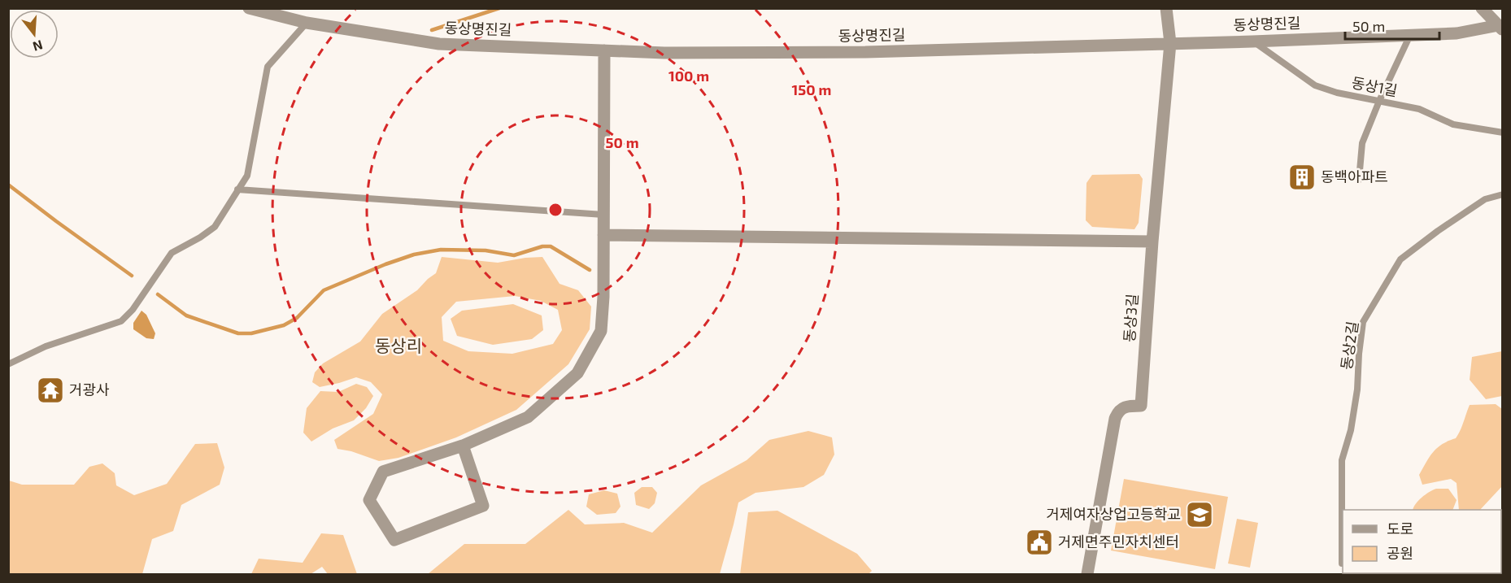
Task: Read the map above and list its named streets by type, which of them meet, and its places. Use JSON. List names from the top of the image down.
{
  "streets": {
    "street": ["동상명진길", "동상3길"],
    "lane": ["동상1길", "동상2길"]
  },
  "crossings": [
    ["동상명진길", "동상1길"],
    ["동상명진길", "동상3길"]
  ],
  "districts": ["동상리"],
  "places": {
    "building": ["동백아파트"],
    "temple": ["거광사"],
    "school or university": ["거제여자상업고등학교"],
    "public building": ["거제면주민자치센터"]
  },
  "legend": ["도로", "공원"],
  "scale_bar": "50 m",
  "north": "bottom",
  "rings": ["100 m", "150 m", "50 m"]
}
